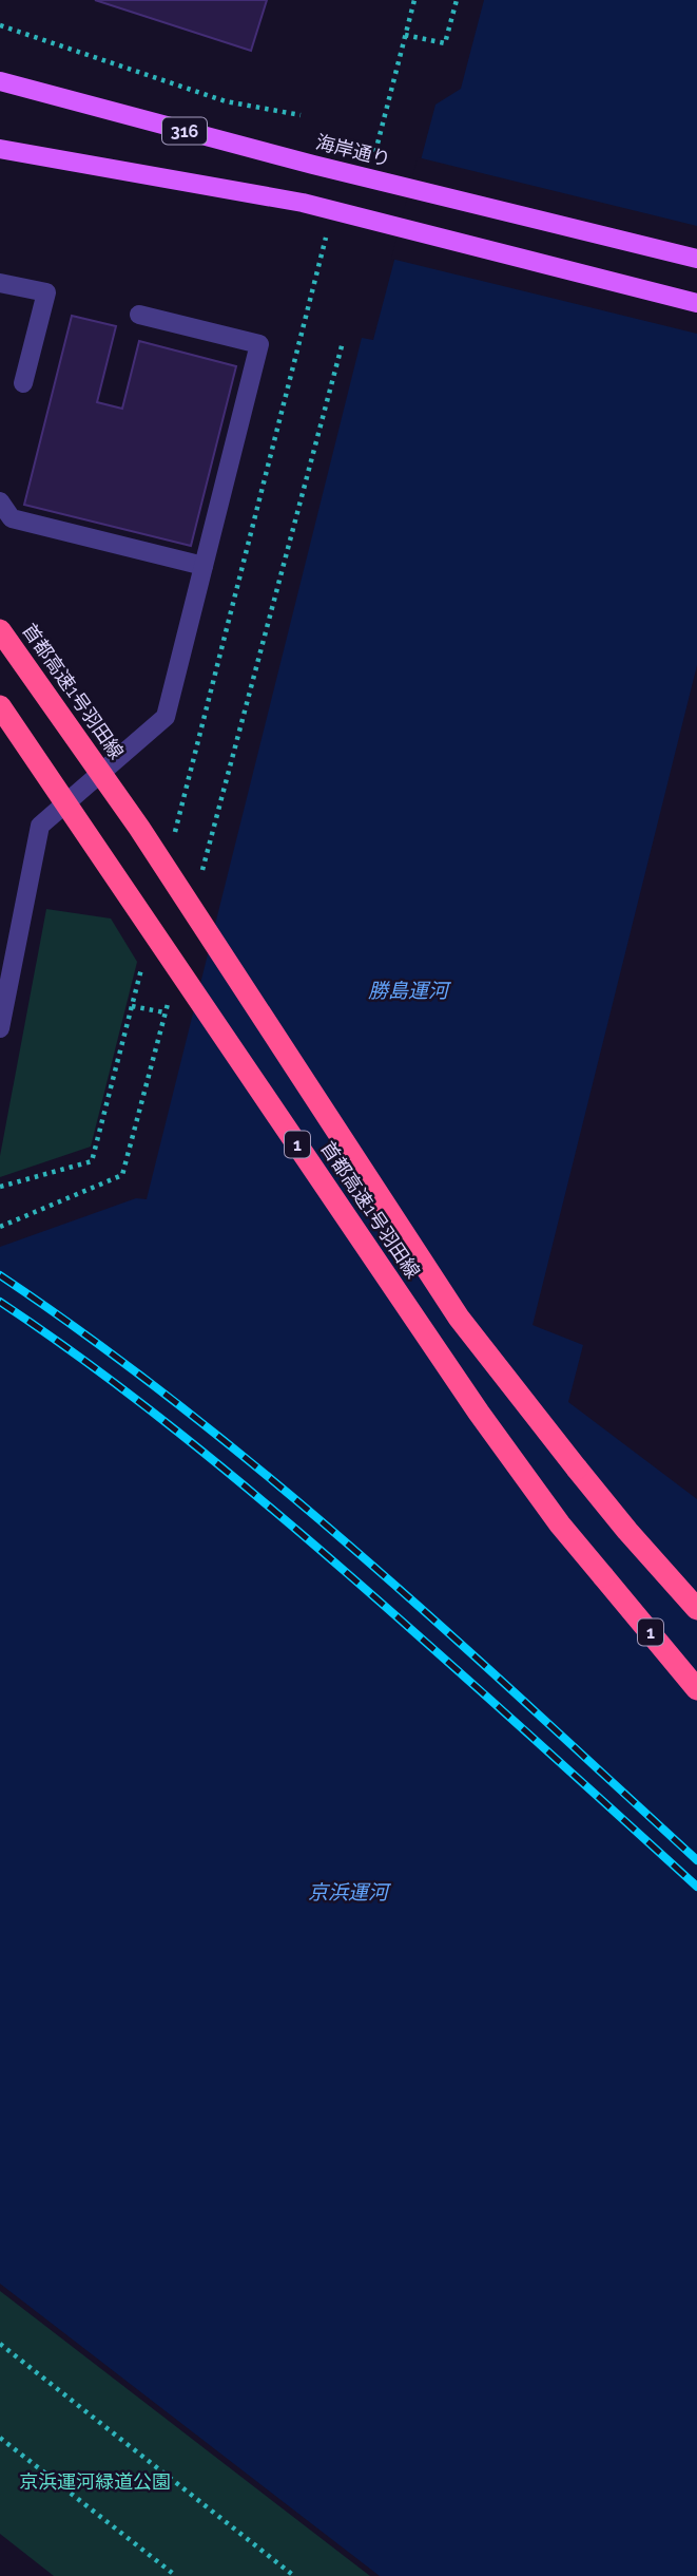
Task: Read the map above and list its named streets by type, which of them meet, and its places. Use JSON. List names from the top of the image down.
{
  "streets": {
    "highway": ["首都高速1号羽田線", "1"],
    "main road": ["316", "海岸通り"]
  },
  "water": ["勝島運河", "京浜運河"],
  "parks": ["京浜運河緑道公園"]
}
